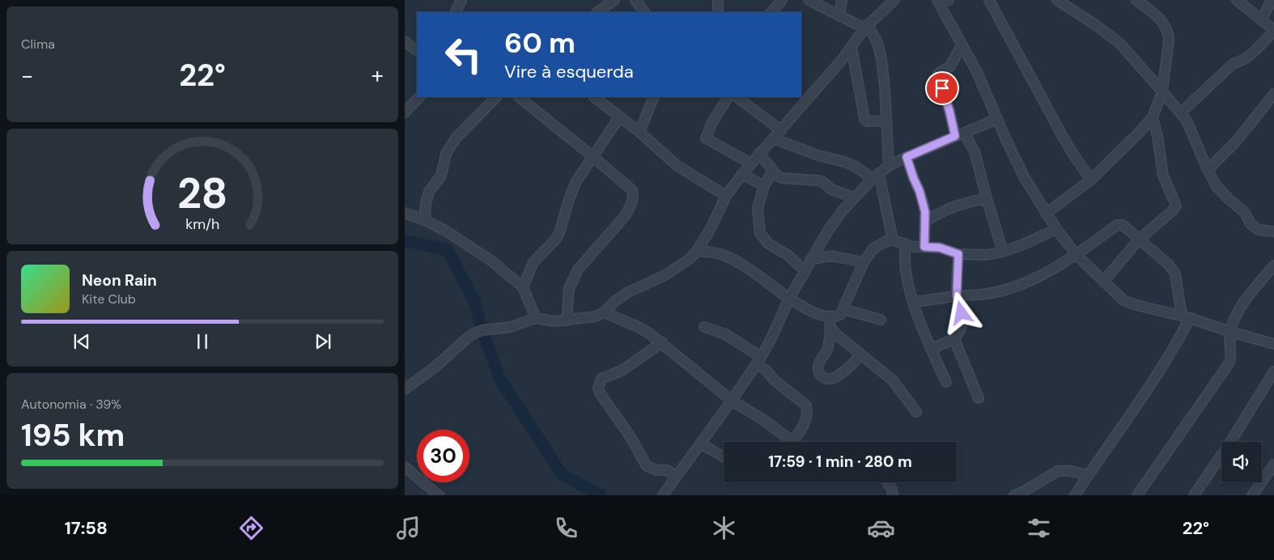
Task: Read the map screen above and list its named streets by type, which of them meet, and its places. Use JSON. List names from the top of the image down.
{
  "page": {
    "tile": [
      "Clima",
      ["Autonomia · 39%", "195 km"]
    ],
    "turn": ["60 m", "Vire à esquerda"],
    "heat": ["−", "22°", "+"],
    "song": ["Neon Rain", "Kite Club"],
    "limit": "30",
    "trip": "17:59 · 1 min · 280 m",
    "tabs": ["17:58", "22°"],
    "gauge": ["28", "km/h"]
  }
}
